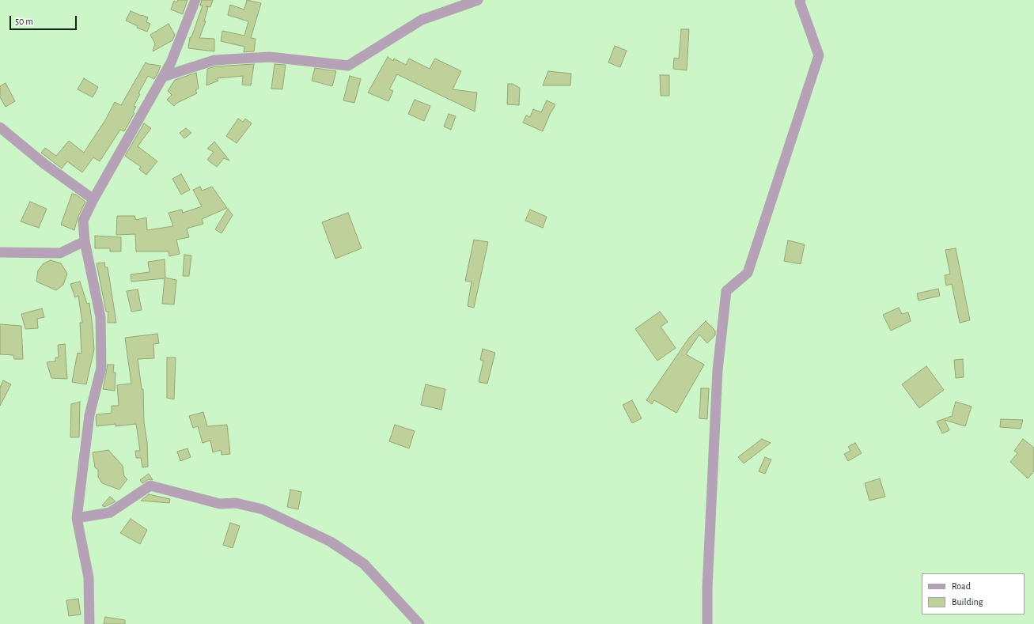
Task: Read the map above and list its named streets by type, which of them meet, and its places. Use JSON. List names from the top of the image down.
{
  "legend": ["Road", "Building"],
  "scale_bar": "50 m"
}
